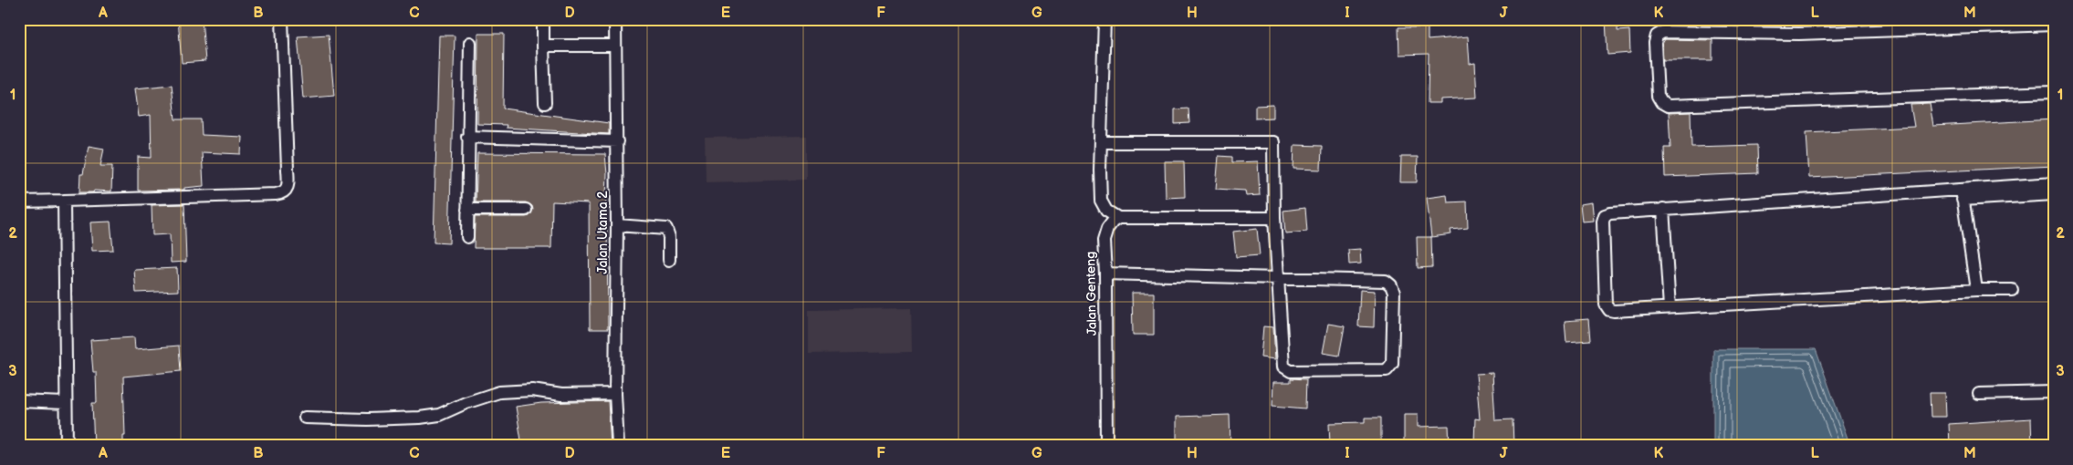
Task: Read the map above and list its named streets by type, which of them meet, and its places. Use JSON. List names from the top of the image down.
{
  "streets": {
    "street": ["Jalan Utama 2", "Jalan Genteng"]
  },
  "grid": {
    "columns": [
      "A",
      "B",
      "C",
      "D",
      "E",
      "F",
      "G",
      "H",
      "I",
      "J",
      "K",
      "L",
      "M"
    ],
    "rows": ["1", "2", "3"]
  }
}
